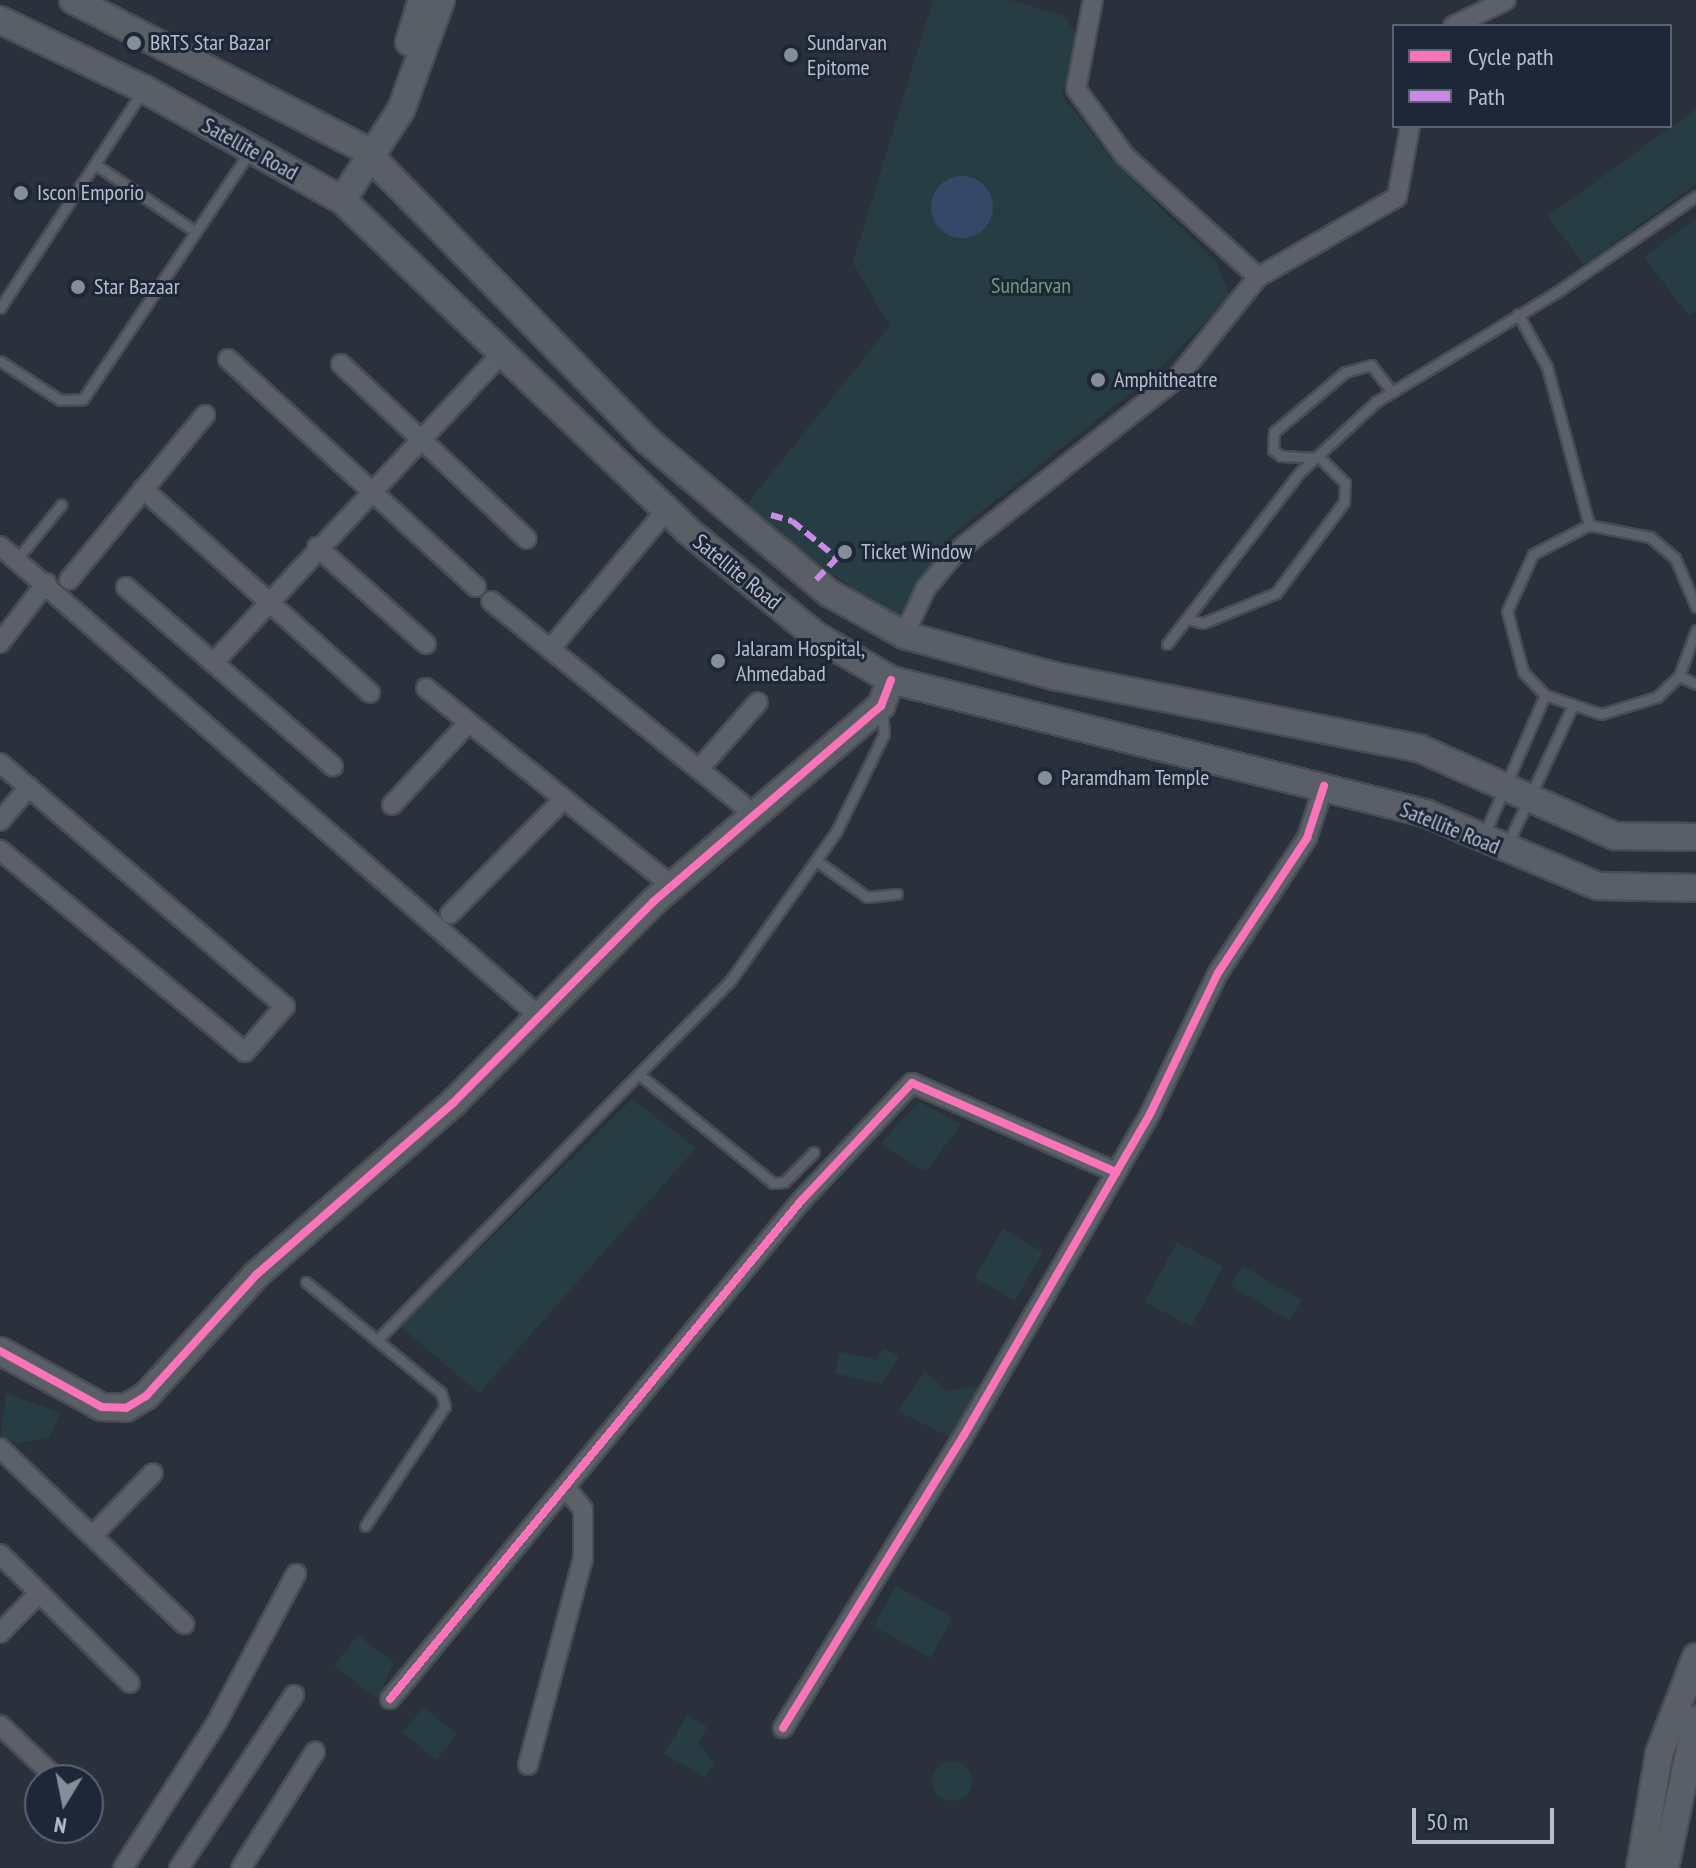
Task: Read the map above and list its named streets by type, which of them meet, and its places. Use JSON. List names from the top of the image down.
{
  "streets": {
    "main road": ["Satellite Road"]
  },
  "parks": ["Sundarvan"],
  "places": [
    "BRTS Star Bazar",
    "Sundarvan Epitome",
    "Iscon Emporio",
    "Star Bazaar",
    "Amphitheatre",
    "Ticket Window",
    "Jalaram Hospital, Ahmedabad",
    "Paramdham Temple"
  ],
  "legend": ["Cycle path", "Path"],
  "scale_bar": "50 m",
  "north": "bottom"
}
